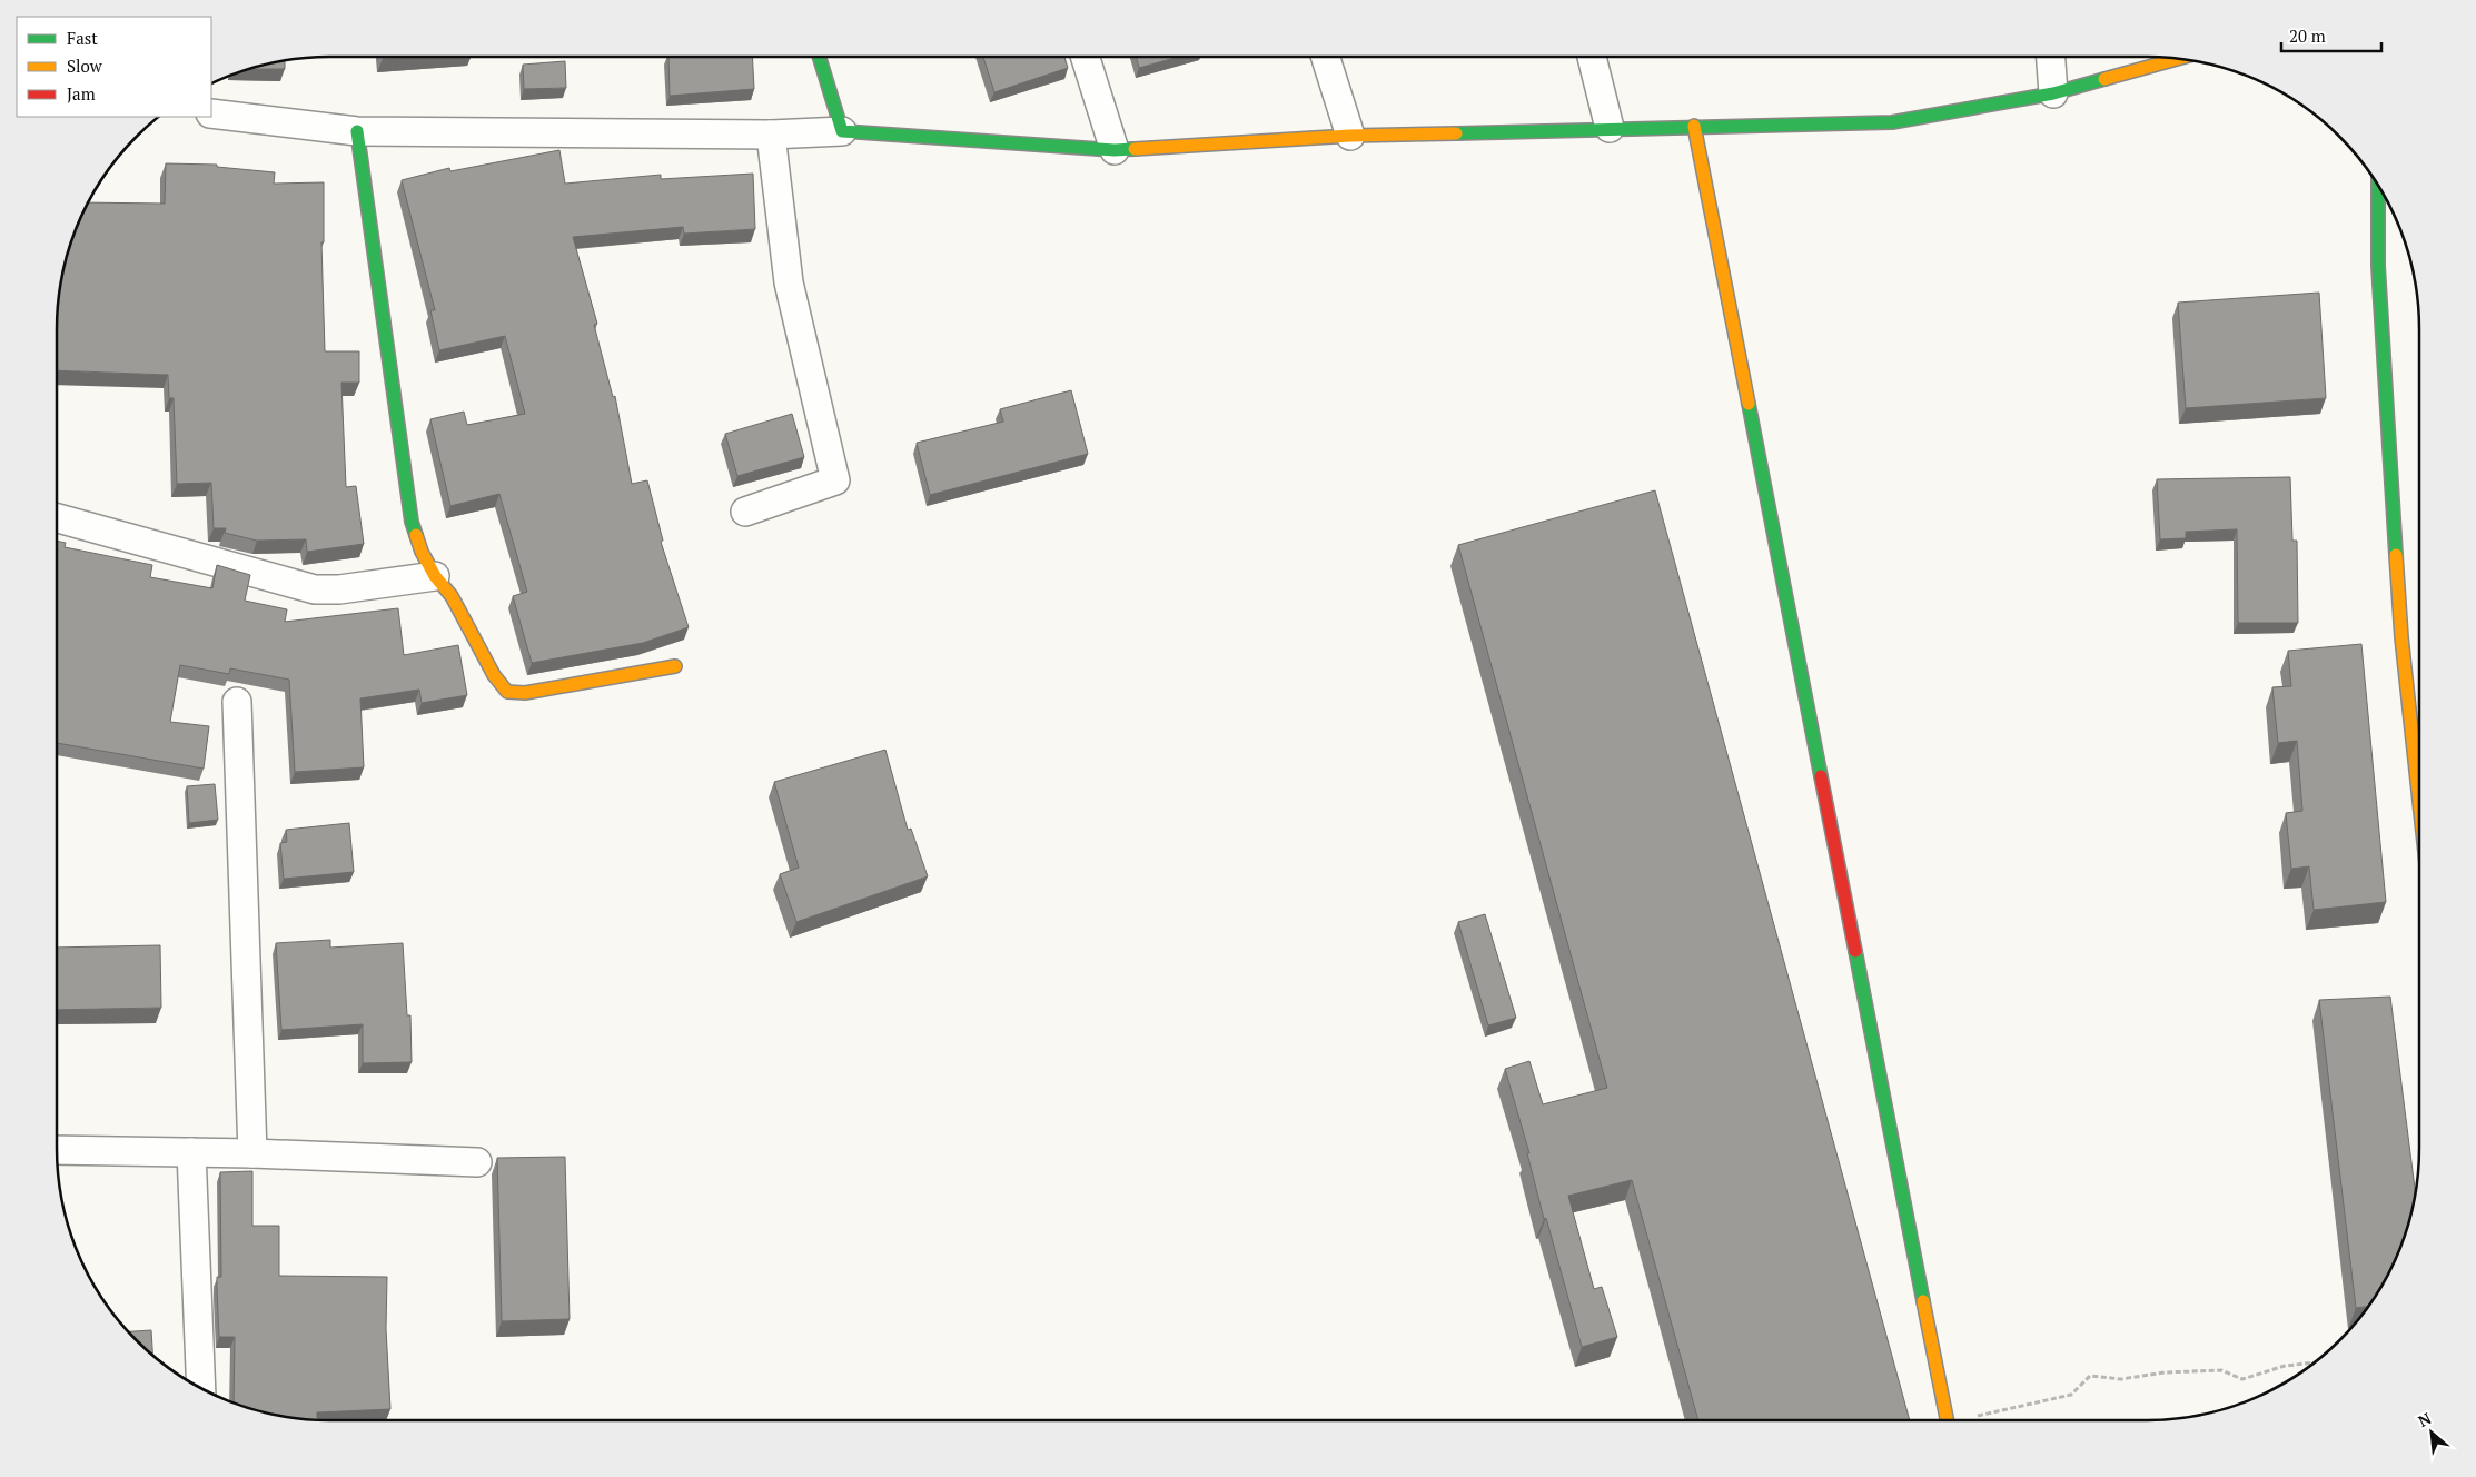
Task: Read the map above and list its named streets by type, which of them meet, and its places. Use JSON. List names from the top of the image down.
{
  "legend": ["Fast", "Slow", "Jam"],
  "scale_bar": "20 m",
  "north": "top left"
}
